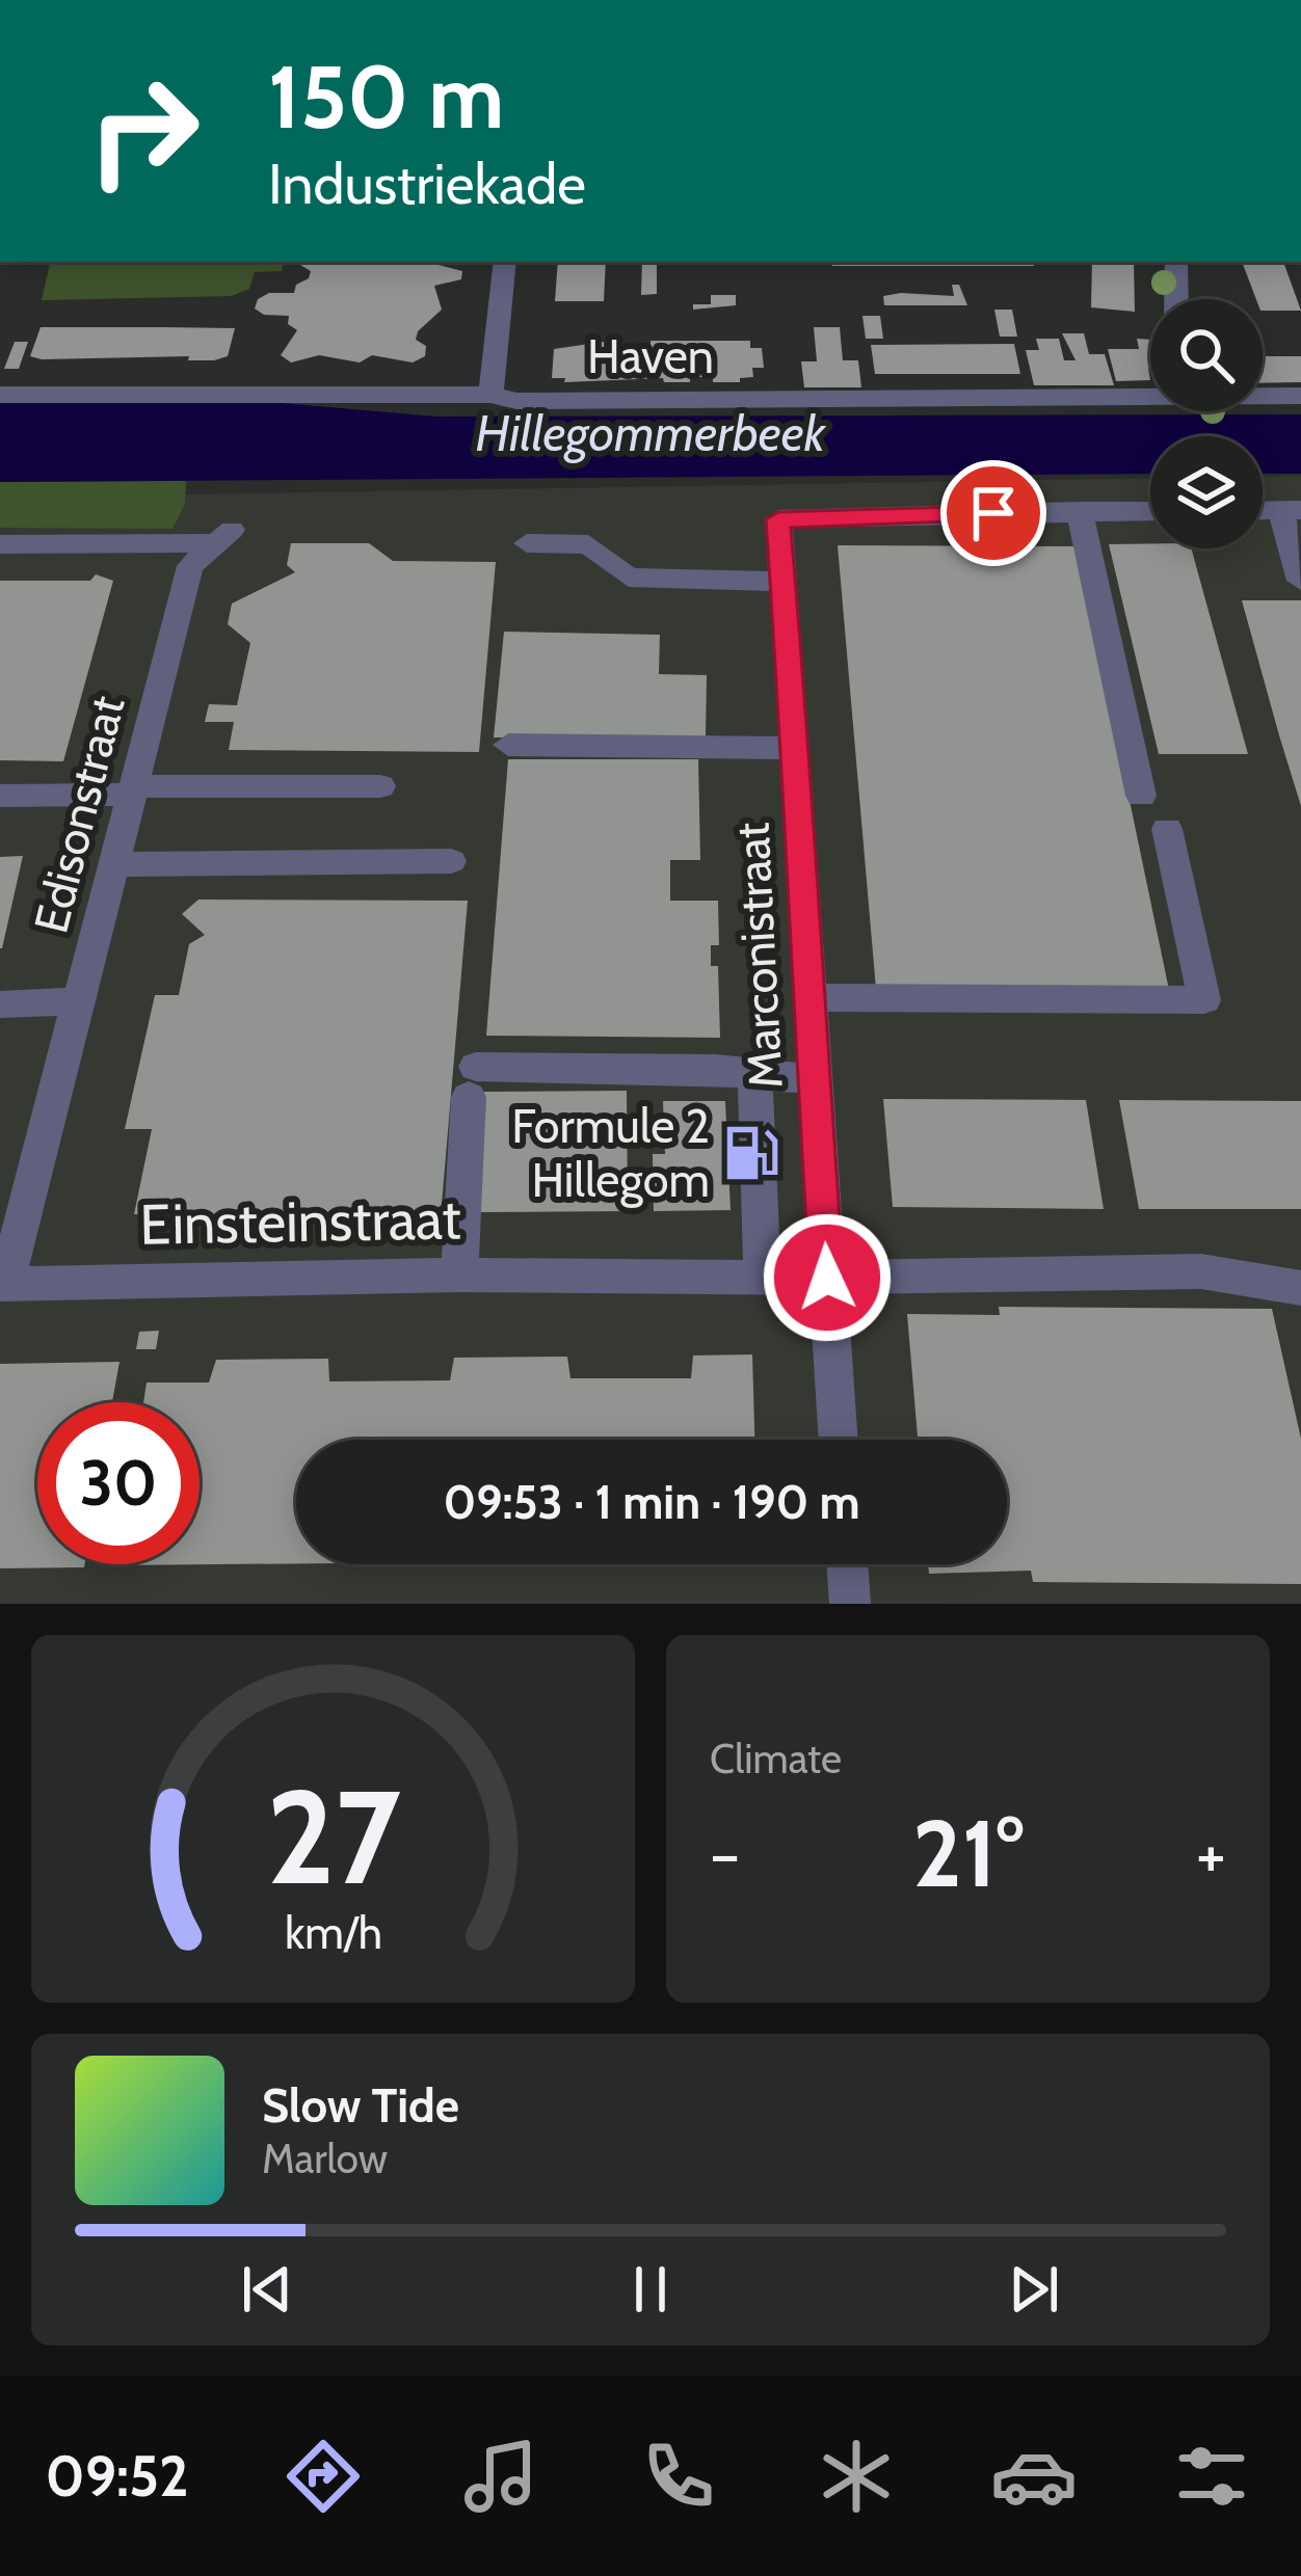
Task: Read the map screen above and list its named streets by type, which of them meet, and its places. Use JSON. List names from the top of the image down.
{
  "streets": {
    "street": [
      "Haven",
      "Edisonstraat",
      "Marconistraat",
      "Einsteinstraat"
    ]
  },
  "crossings": [
    ["Edisonstraat", "Einsteinstraat"],
    ["Marconistraat", "Einsteinstraat"]
  ],
  "water": ["Hillegommerbeek"],
  "places": {
    "fuel station": ["Formule 2 Hillegom"]
  },
  "page": {
    "turn": ["150 m", "Industriekade"],
    "limit": "30",
    "trip": "09:53 · 1 min · 190 m",
    "tile": "Climate",
    "heat": ["−", "21°", "+"],
    "song": ["Slow Tide", "Marlow"],
    "tabs": "09:52",
    "gauge": ["27", "km/h"]
  }
}
